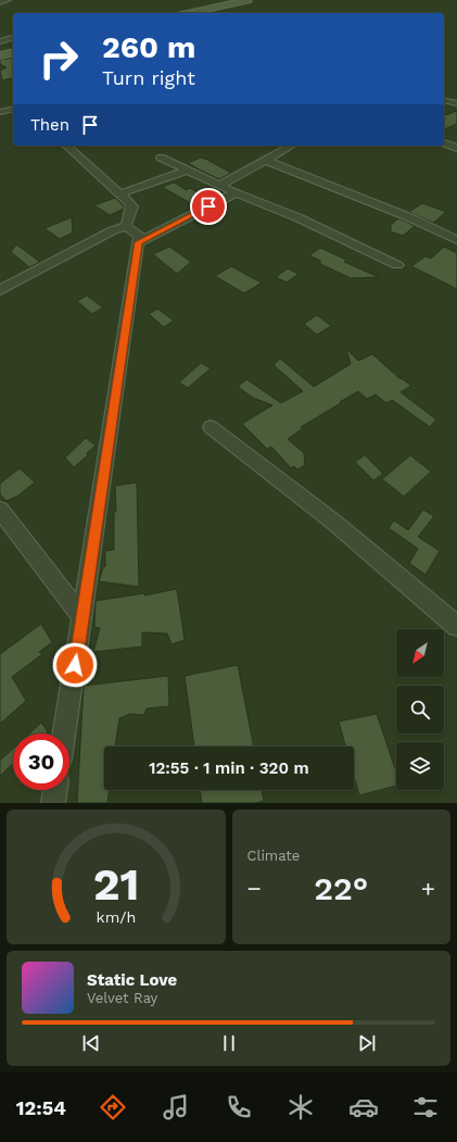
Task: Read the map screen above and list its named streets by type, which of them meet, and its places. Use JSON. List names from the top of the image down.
{
  "north": "bottom left",
  "page": {
    "turn": ["260 m", "Turn right"],
    "then": "Then",
    "limit": "30",
    "trip": "12:55 · 1 min · 320 m",
    "tile": "Climate",
    "heat": ["−", "22°", "+"],
    "song": ["Static Love", "Velvet Ray"],
    "tabs": "12:54",
    "gauge": ["21", "km/h"]
  }
}
